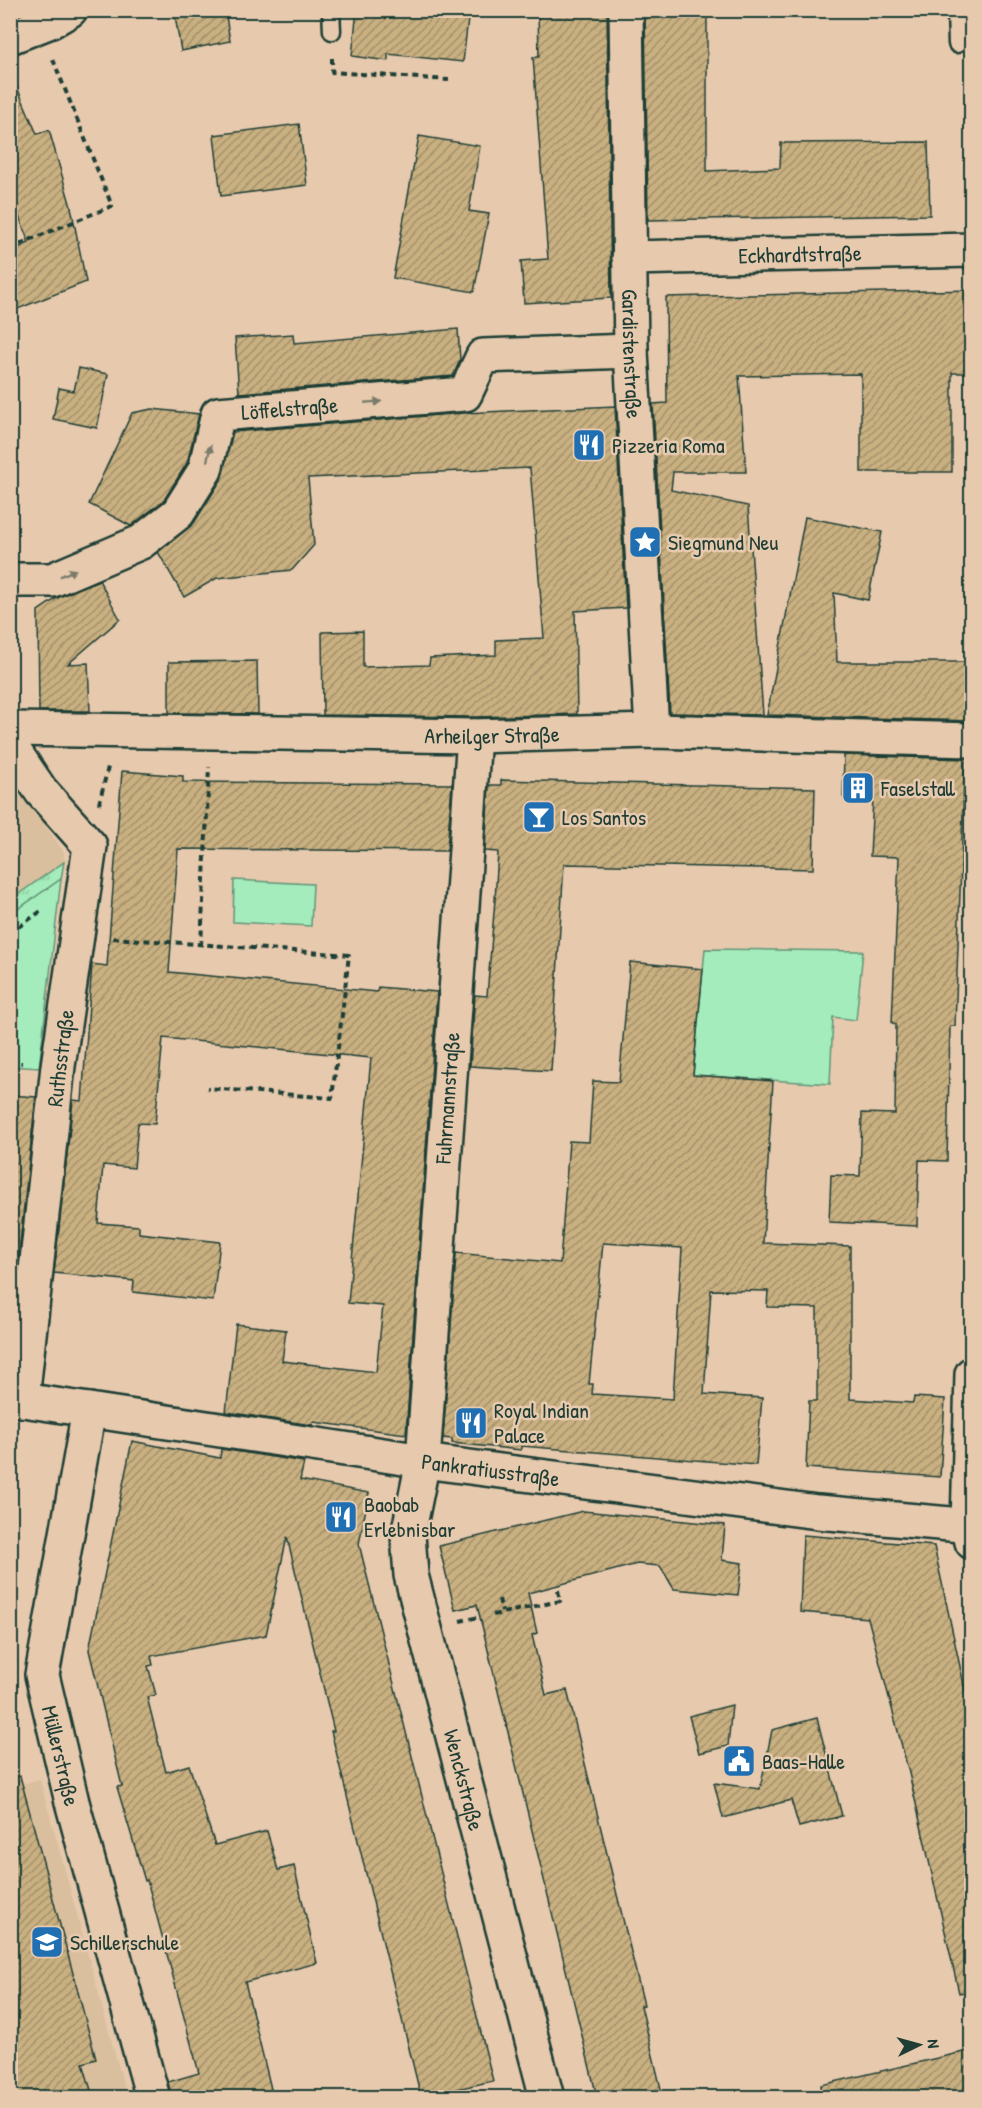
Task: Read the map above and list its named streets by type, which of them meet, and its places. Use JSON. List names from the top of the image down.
{
  "streets": {
    "street": [
      "Eckhardtstraße",
      "Gardistenstraße",
      "Löffelstraße",
      "Arheilger Straße",
      "Ruthsstraße",
      "Fuhrmannstraße",
      "Pankratiusstraße",
      "Müllerstraße",
      "Wenckstraße"
    ]
  },
  "crossings": [
    ["Eckhardtstraße", "Gardistenstraße"],
    ["Gardistenstraße", "Löffelstraße"],
    ["Gardistenstraße", "Arheilger Straße"],
    ["Arheilger Straße", "Fuhrmannstraße"],
    ["Ruthsstraße", "Pankratiusstraße"],
    ["Fuhrmannstraße", "Pankratiusstraße"],
    ["Fuhrmannstraße", "Wenckstraße"],
    ["Pankratiusstraße", "Müllerstraße"],
    ["Pankratiusstraße", "Wenckstraße"]
  ],
  "one_way": ["Löffelstraße"],
  "places": {
    "restaurant": ["Pizzeria Roma", "Royal Indian Palace", "Baobab Erlebnisbar"],
    "place": ["Siegmund Neu"],
    "building": ["Faselstall"],
    "bar": ["Los Santos"],
    "public building": ["Baas-Halle"],
    "school or university": ["Schillerschule"]
  },
  "north": "right"
}
